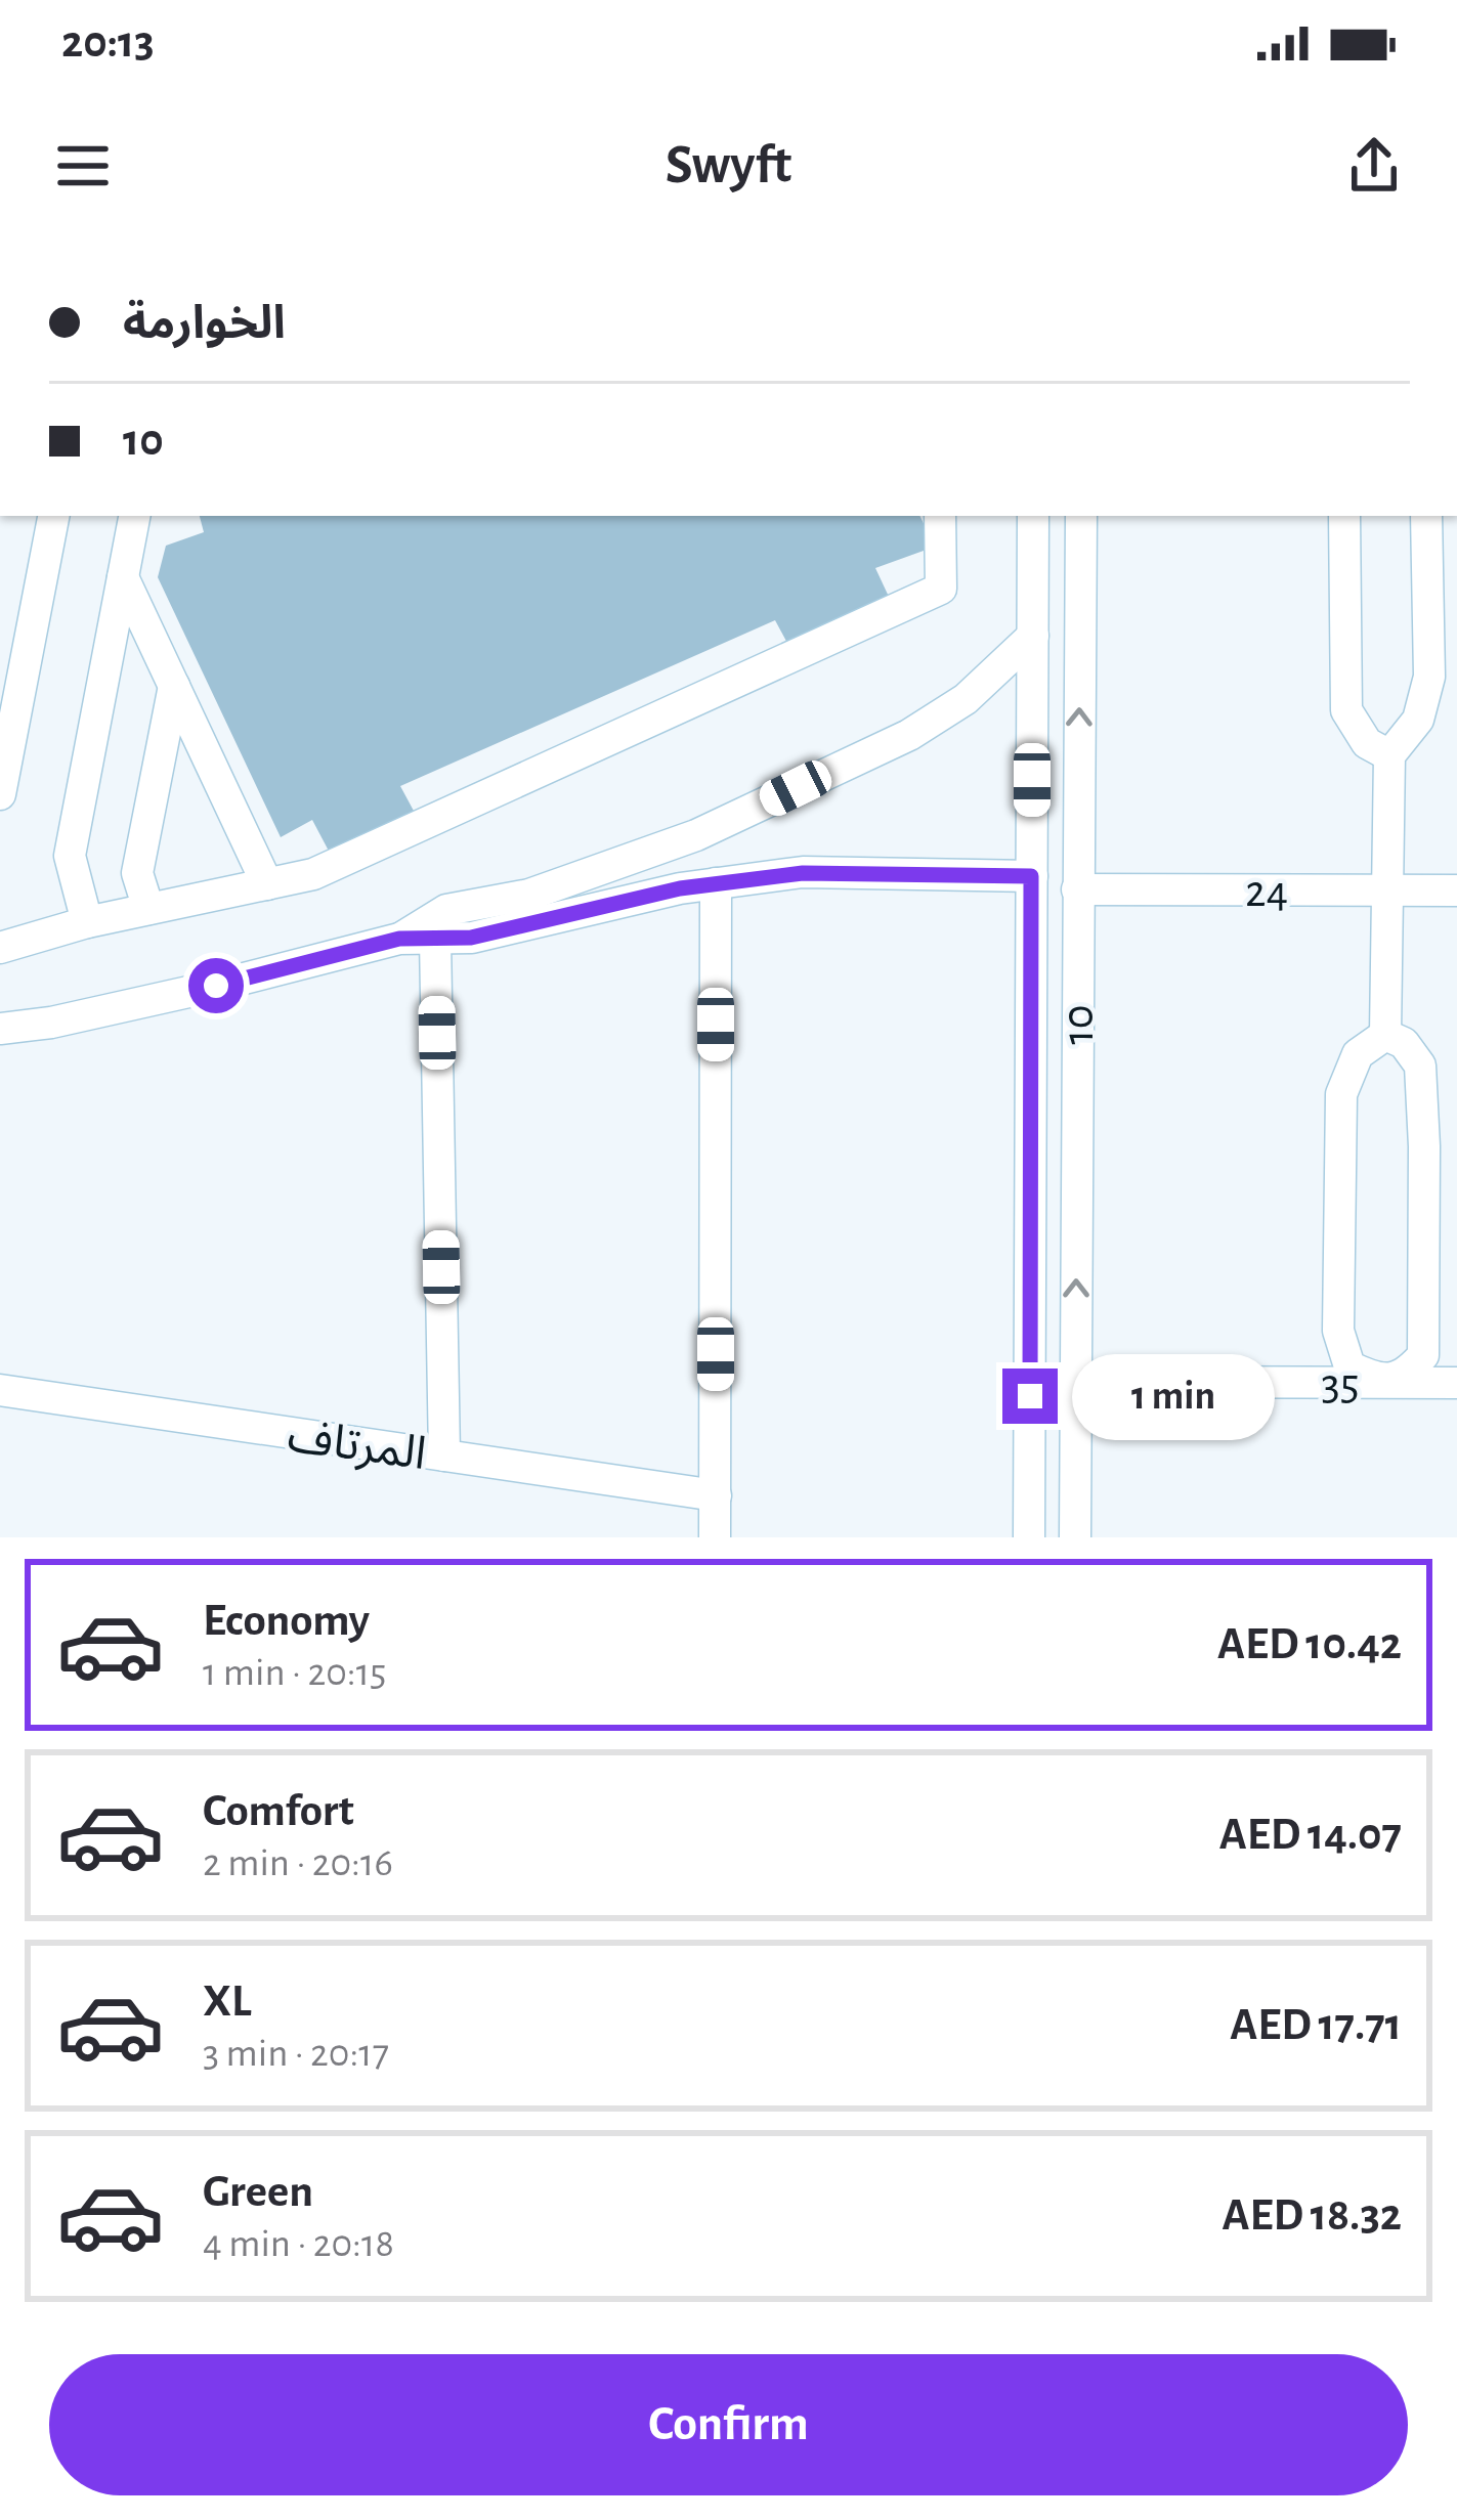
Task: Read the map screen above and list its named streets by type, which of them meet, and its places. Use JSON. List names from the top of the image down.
{
  "streets": {
    "street": [
      "24",
      "10",
      "35",
      "المرتاف"
    ]
  },
  "crossings": [
    ["24", "10"],
    ["10", "35"]
  ],
  "page": {
    "status": "20:13",
    "header": "Swyft",
    "banner": ["الخوارمة", "10"],
    "bubble": "1 min",
    "list": [
      {
        "name": "Economy",
        "note": "1 min · 20:15",
        "value": "AED 10.42"
      },
      {
        "name": "Comfort",
        "note": "2 min · 20:16",
        "value": "AED 14.07"
      },
      {
        "name": "XL",
        "note": "3 min · 20:17",
        "value": "AED 17.71"
      },
      {
        "name": "Green",
        "note": "4 min · 20:18",
        "value": "AED 18.32"
      }
    ],
    "buttons": "Confirm"
  }
}
